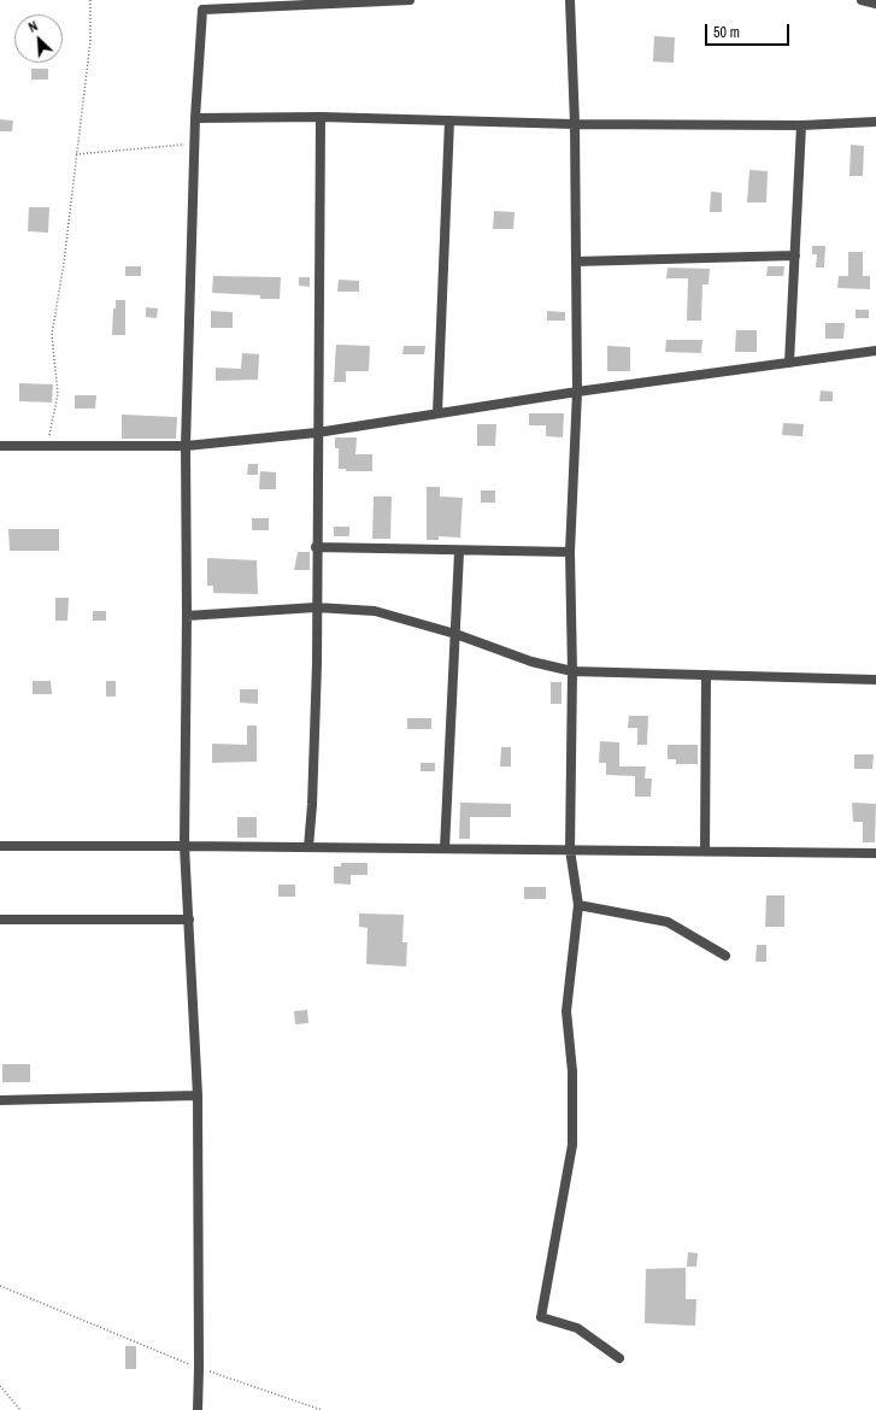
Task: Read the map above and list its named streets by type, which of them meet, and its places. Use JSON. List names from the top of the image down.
{
  "scale_bar": "50 m",
  "north": "top left"
}
